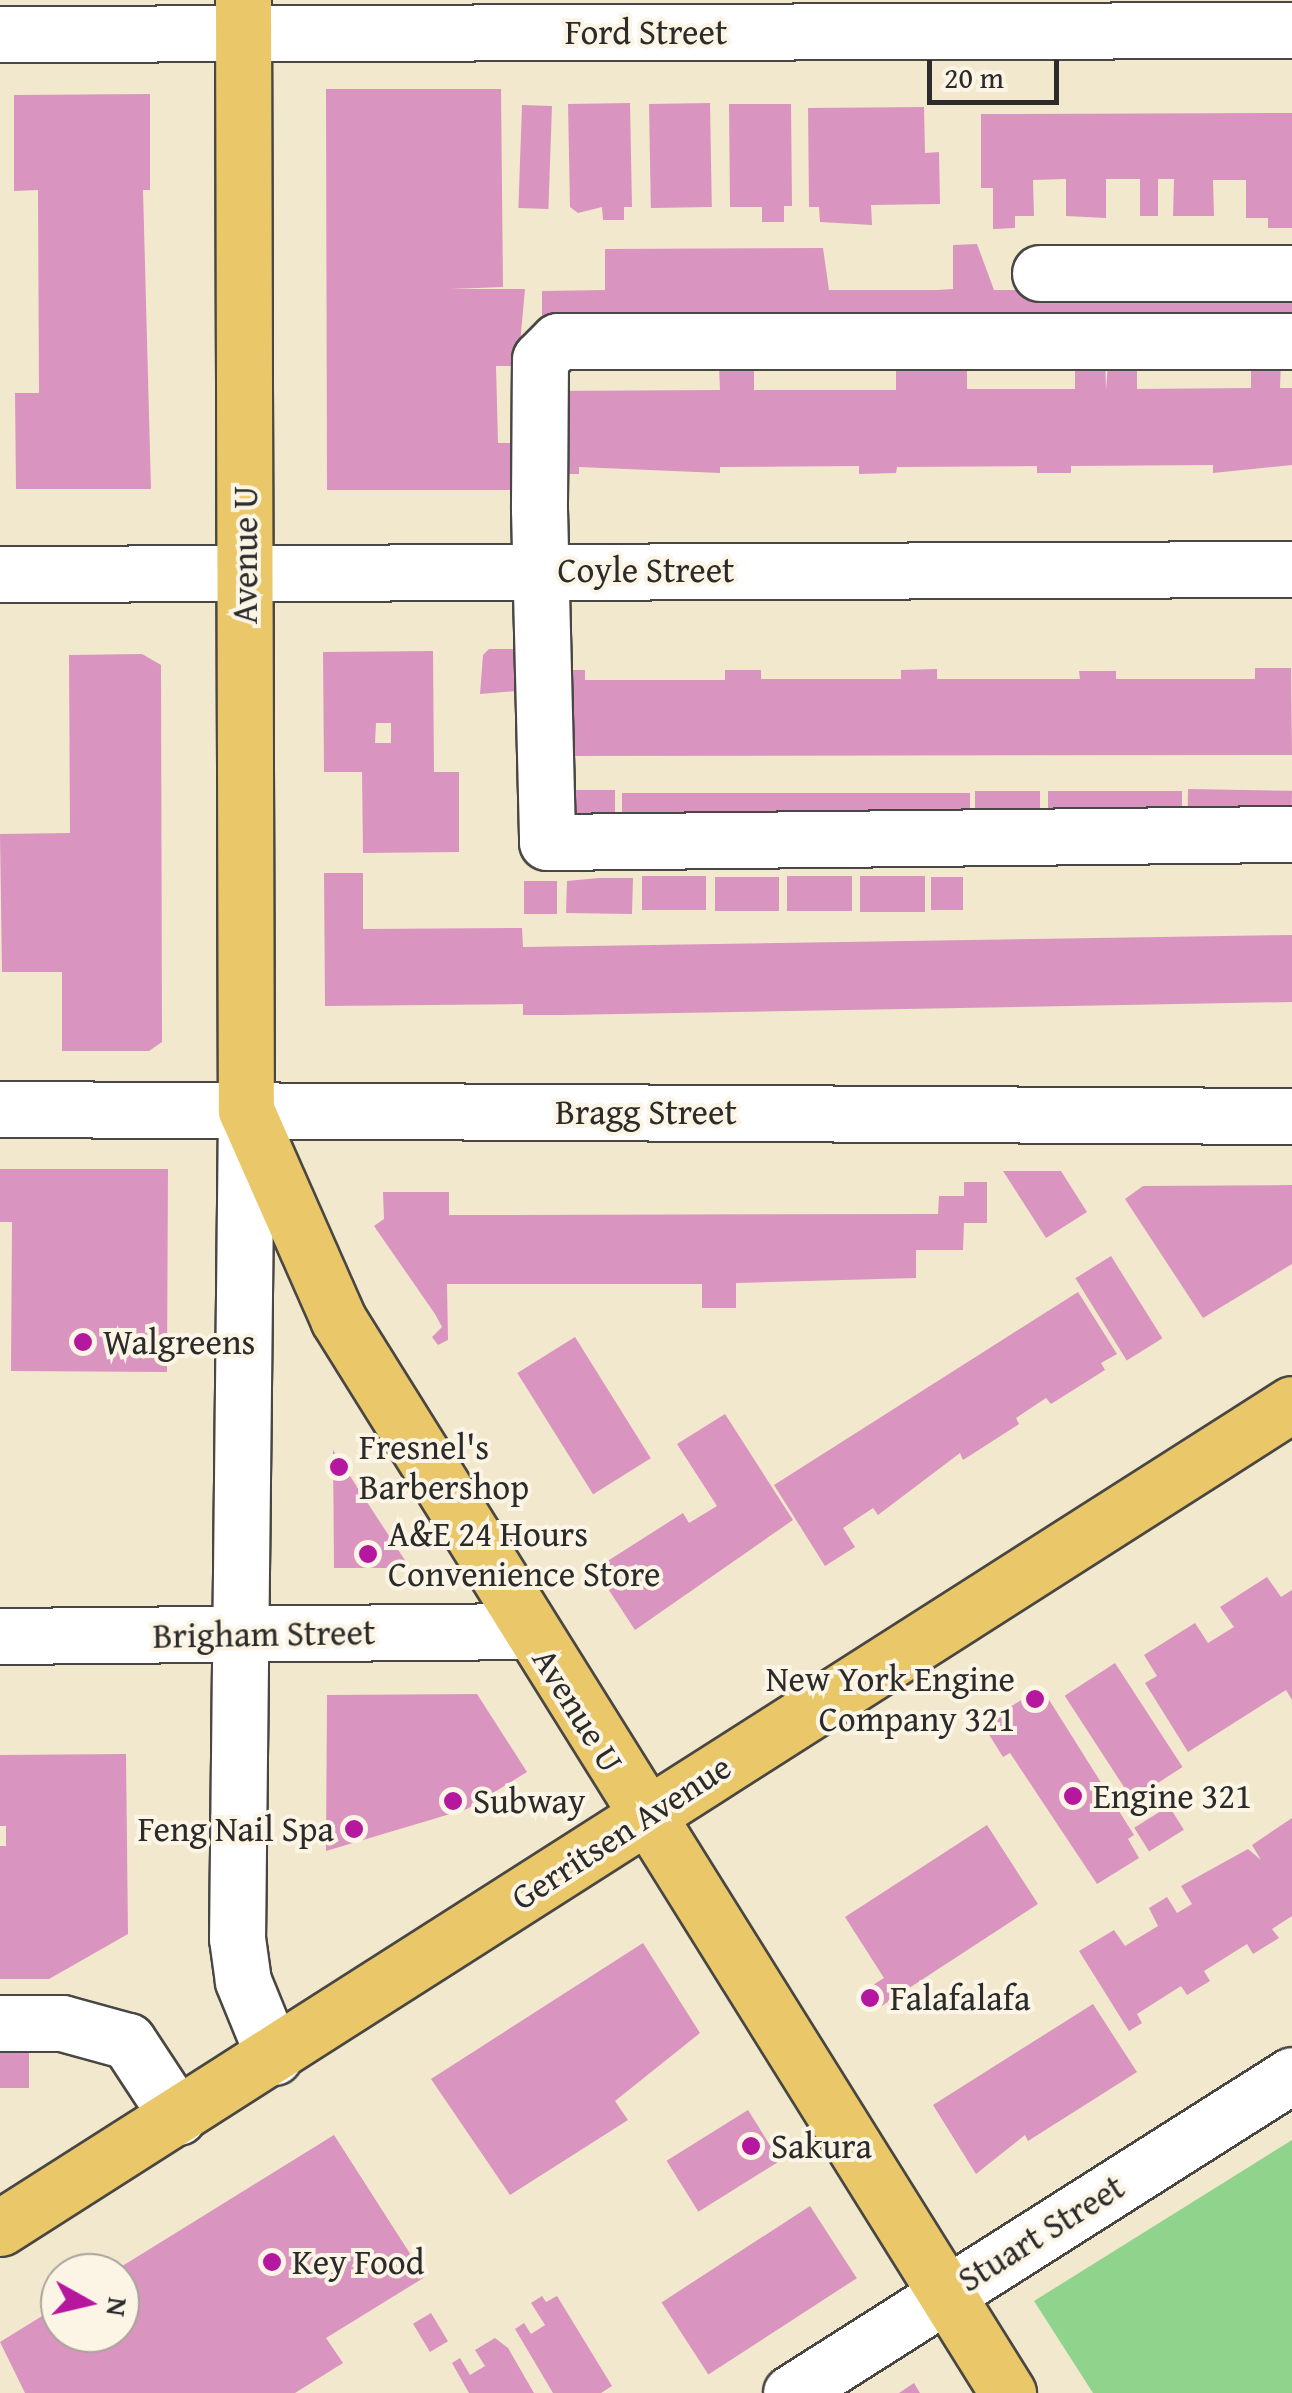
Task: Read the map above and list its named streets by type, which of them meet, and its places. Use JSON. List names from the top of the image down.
{
  "streets": {
    "main road": ["Avenue U", "Gerritsen Avenue"],
    "street": [
      "Ford Street",
      "Coyle Street",
      "Bragg Street",
      "Brigham Street",
      "Stuart Street"
    ]
  },
  "crossings": [
    ["Ford Street", "Avenue U"],
    ["Avenue U", "Coyle Street"],
    ["Avenue U", "Bragg Street"],
    ["Avenue U", "Brigham Street"],
    ["Avenue U", "Gerritsen Avenue"],
    ["Avenue U", "Stuart Street"]
  ],
  "places": [
    "Walgreens",
    "Fresnel's Barbershop",
    "A&E 24 Hours Convenience Store",
    "New York Engine Company 321",
    "Engine 321",
    "Subway",
    "Feng Nail Spa",
    "Falafalafa",
    "Sakura",
    "Key Food"
  ],
  "scale_bar": "20 m",
  "north": "right"
}
